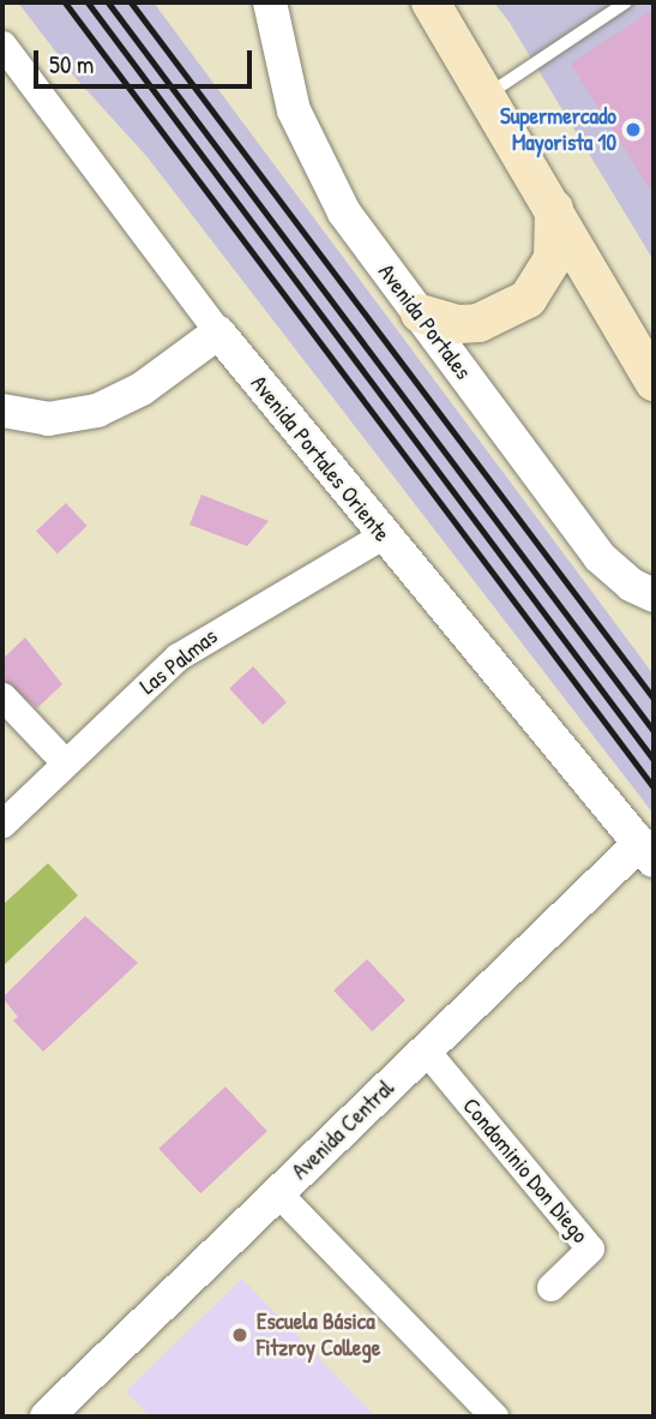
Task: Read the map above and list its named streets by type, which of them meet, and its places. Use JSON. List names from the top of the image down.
{
  "streets": {
    "street": [
      "Avenida Portales",
      "Avenida Portales Oriente",
      "Las Palmas",
      "Avenida Central",
      "Condominio Don Diego"
    ]
  },
  "crossings": [
    ["Avenida Portales Oriente", "Las Palmas"],
    ["Avenida Portales Oriente", "Avenida Central"],
    ["Avenida Central", "Condominio Don Diego"]
  ],
  "places": ["Supermercado Mayorista 10", "Escuela Básica Fitzroy College"],
  "scale_bar": "50 m"
}
